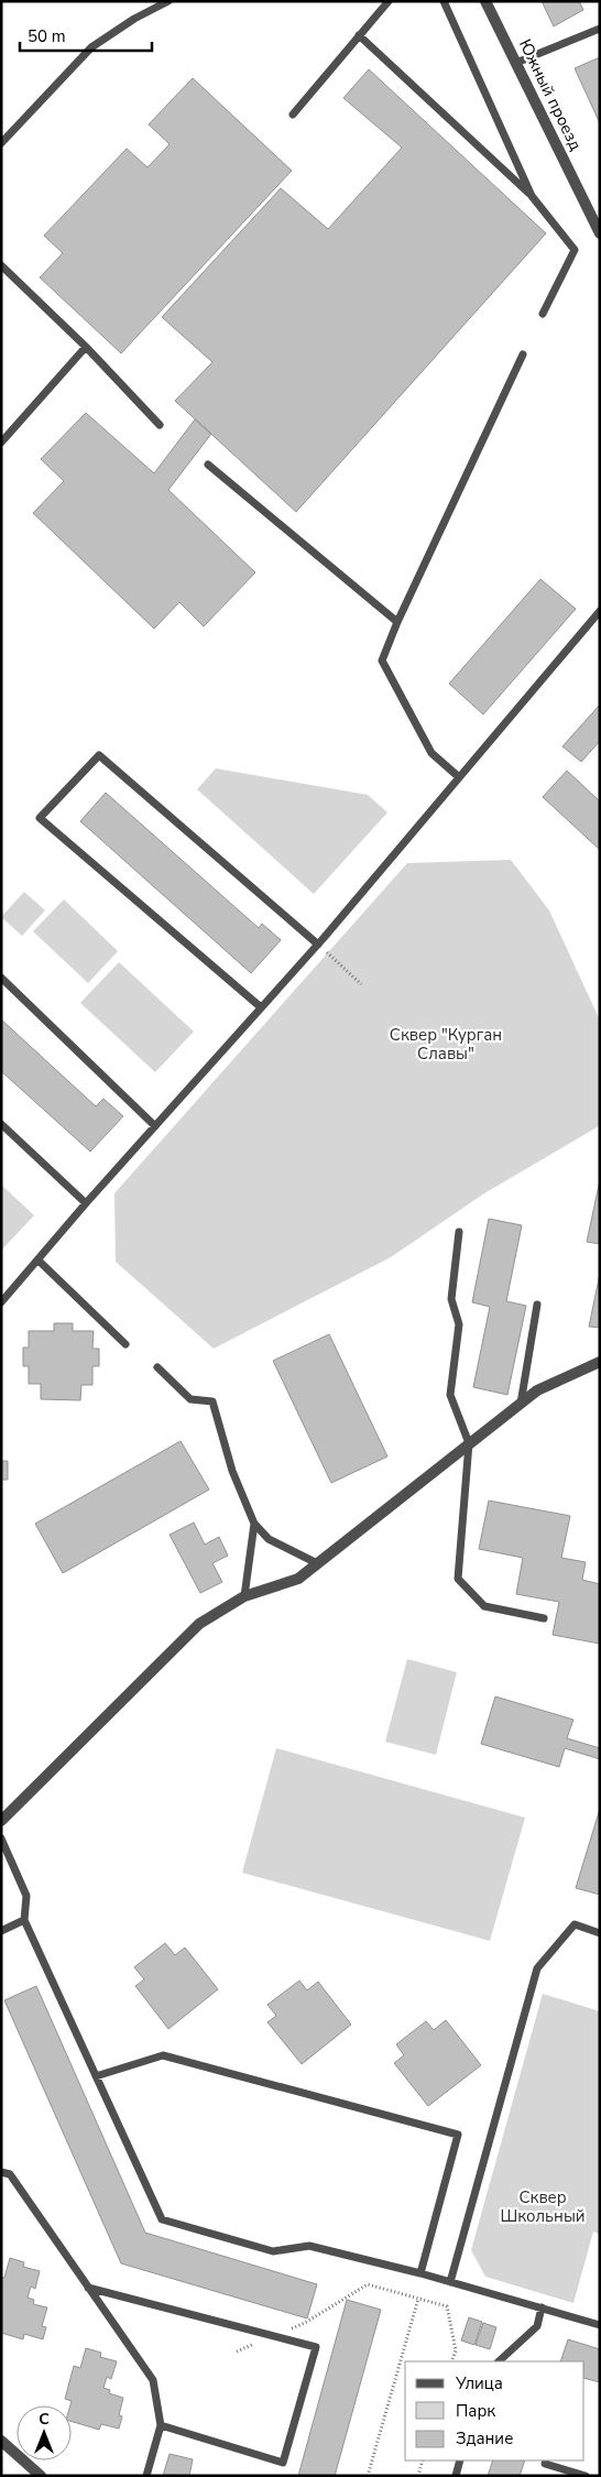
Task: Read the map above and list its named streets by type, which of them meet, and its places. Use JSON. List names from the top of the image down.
{
  "streets": {
    "street": ["Южный проезд"]
  },
  "parks": ["Сквер \"Курган Славы\"", "Сквер Школьный"],
  "legend": ["Улица", "Парк", "Здание"],
  "scale_bar": "50 m",
  "north": "top"
}
